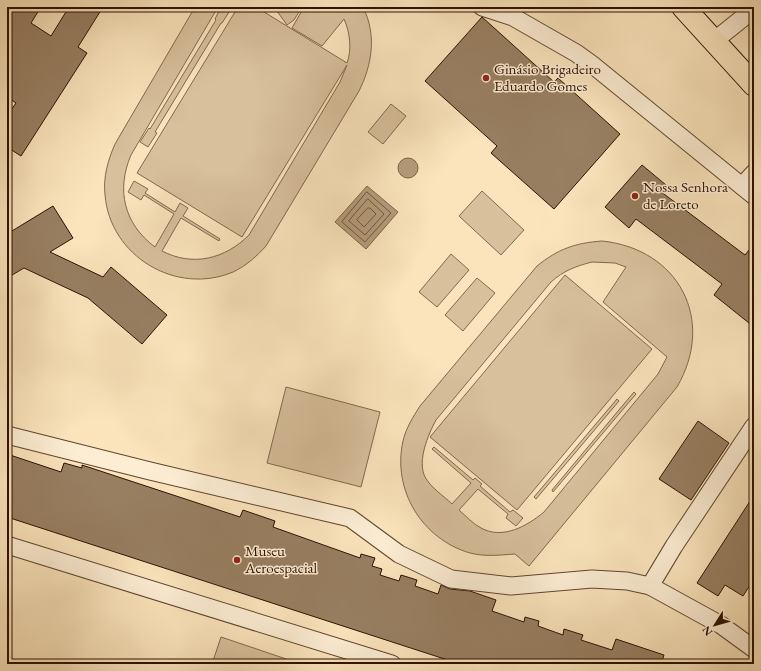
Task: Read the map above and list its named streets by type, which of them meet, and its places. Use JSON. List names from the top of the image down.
{
  "places": ["Ginásio Brigadeiro Eduardo Gomes", "Nossa Senhora de Loreto", "Museu Aeroespacial"],
  "north": "bottom left"
}
